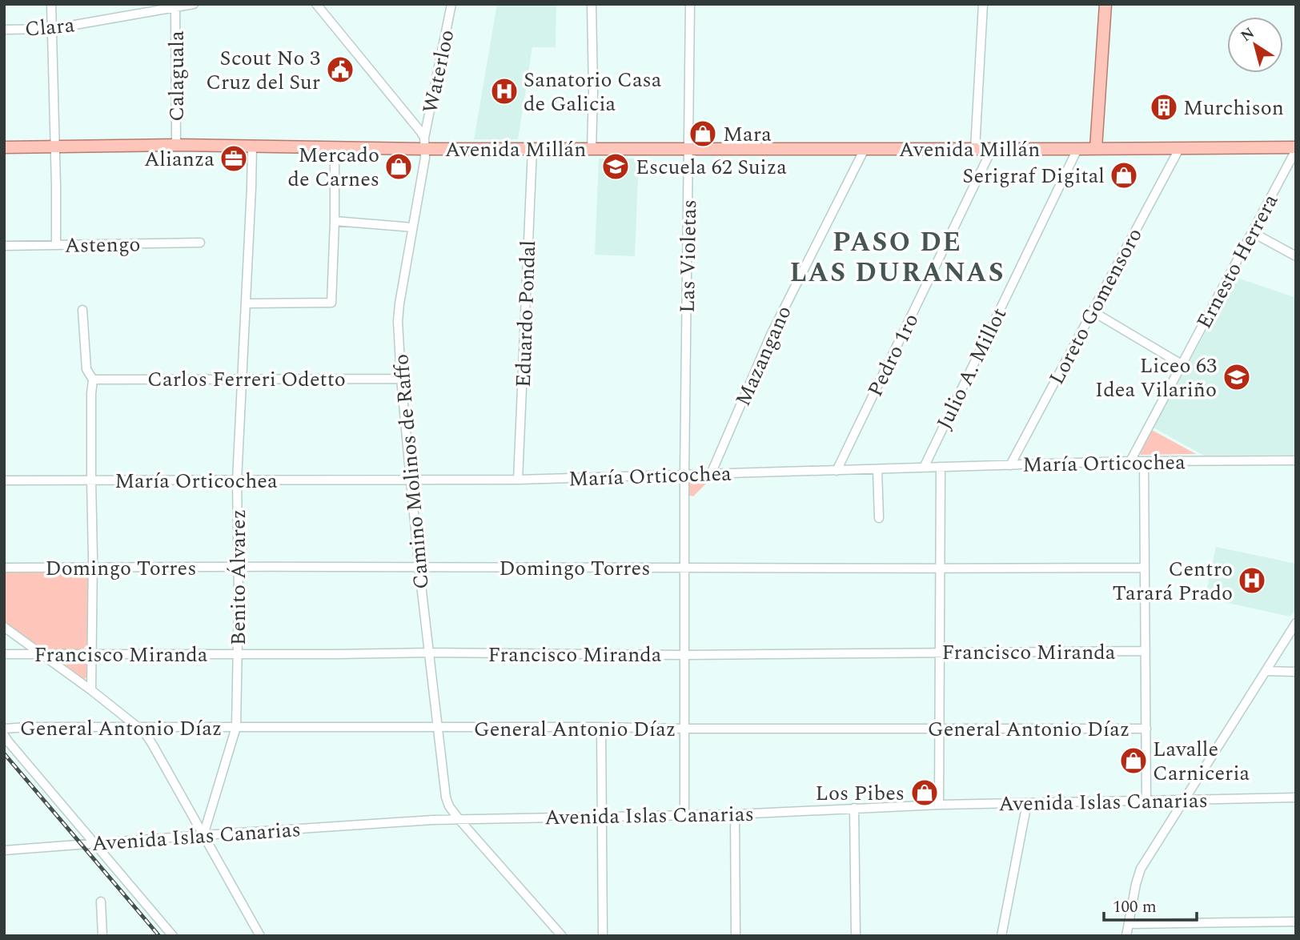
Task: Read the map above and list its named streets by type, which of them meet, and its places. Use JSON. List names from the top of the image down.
{
  "streets": {
    "main road": ["Avenida Millán"],
    "street": [
      "Clara",
      "Waterloo",
      "Calaguala",
      "Astengo",
      "Las Violetas",
      "Ernesto Herrera",
      "Loreto Gomensoro",
      "Eduardo Pondal",
      "Pedro 1ro",
      "Mazangano",
      "Julio A. Millot",
      "Carlos Ferreri Odetto",
      "María Orticochea",
      "Camino Molinos de Raffo",
      "Domingo Torres",
      "Benito Álvarez",
      "Francisco Miranda",
      "General Antonio Díaz",
      "Avenida Islas Canarias"
    ]
  },
  "crossings": [
    ["Clara", "Calaguala"],
    ["Waterloo", "Avenida Millán"],
    ["Waterloo", "Camino Molinos de Raffo"],
    ["Calaguala", "Avenida Millán"],
    ["Avenida Millán", "Las Violetas"],
    ["Avenida Millán", "Ernesto Herrera"],
    ["Avenida Millán", "Loreto Gomensoro"],
    ["Avenida Millán", "Eduardo Pondal"],
    ["Avenida Millán", "Pedro 1ro"],
    ["Avenida Millán", "Mazangano"],
    ["Avenida Millán", "Julio A. Millot"],
    ["Avenida Millán", "Camino Molinos de Raffo"],
    ["Avenida Millán", "Benito Álvarez"],
    ["Las Violetas", "María Orticochea"],
    ["Ernesto Herrera", "María Orticochea"],
    ["Loreto Gomensoro", "María Orticochea"],
    ["Eduardo Pondal", "María Orticochea"],
    ["Pedro 1ro", "María Orticochea"],
    ["Mazangano", "María Orticochea"],
    ["Julio A. Millot", "María Orticochea"],
    ["Carlos Ferreri Odetto", "Camino Molinos de Raffo"],
    ["Carlos Ferreri Odetto", "Benito Álvarez"],
    ["María Orticochea", "Camino Molinos de Raffo"],
    ["María Orticochea", "Benito Álvarez"],
    ["Camino Molinos de Raffo", "Domingo Torres"],
    ["Camino Molinos de Raffo", "Francisco Miranda"],
    ["Camino Molinos de Raffo", "General Antonio Díaz"],
    ["Camino Molinos de Raffo", "Avenida Islas Canarias"],
    ["Domingo Torres", "Benito Álvarez"],
    ["Benito Álvarez", "Francisco Miranda"],
    ["Benito Álvarez", "General Antonio Díaz"],
    ["Benito Álvarez", "Avenida Islas Canarias"]
  ],
  "districts": ["PASO DE LAS DURANAS"],
  "places": {
    "public building": ["Scout No 3 Cruz del Sur"],
    "hospital": ["Sanatorio Casa de Galicia", "Centro Tarará Prado"],
    "building": ["Murchison"],
    "shop": [
      "Mara",
      "Mercado de Carnes",
      "Serigraf Digital",
      "Lavalle Carniceria",
      "Los Pibes"
    ],
    "office": ["Alianza"],
    "school or university": ["Escuela 62 Suiza", "Liceo 63 Idea Vilariño"]
  },
  "scale_bar": "100 m",
  "north": "top left"
}
